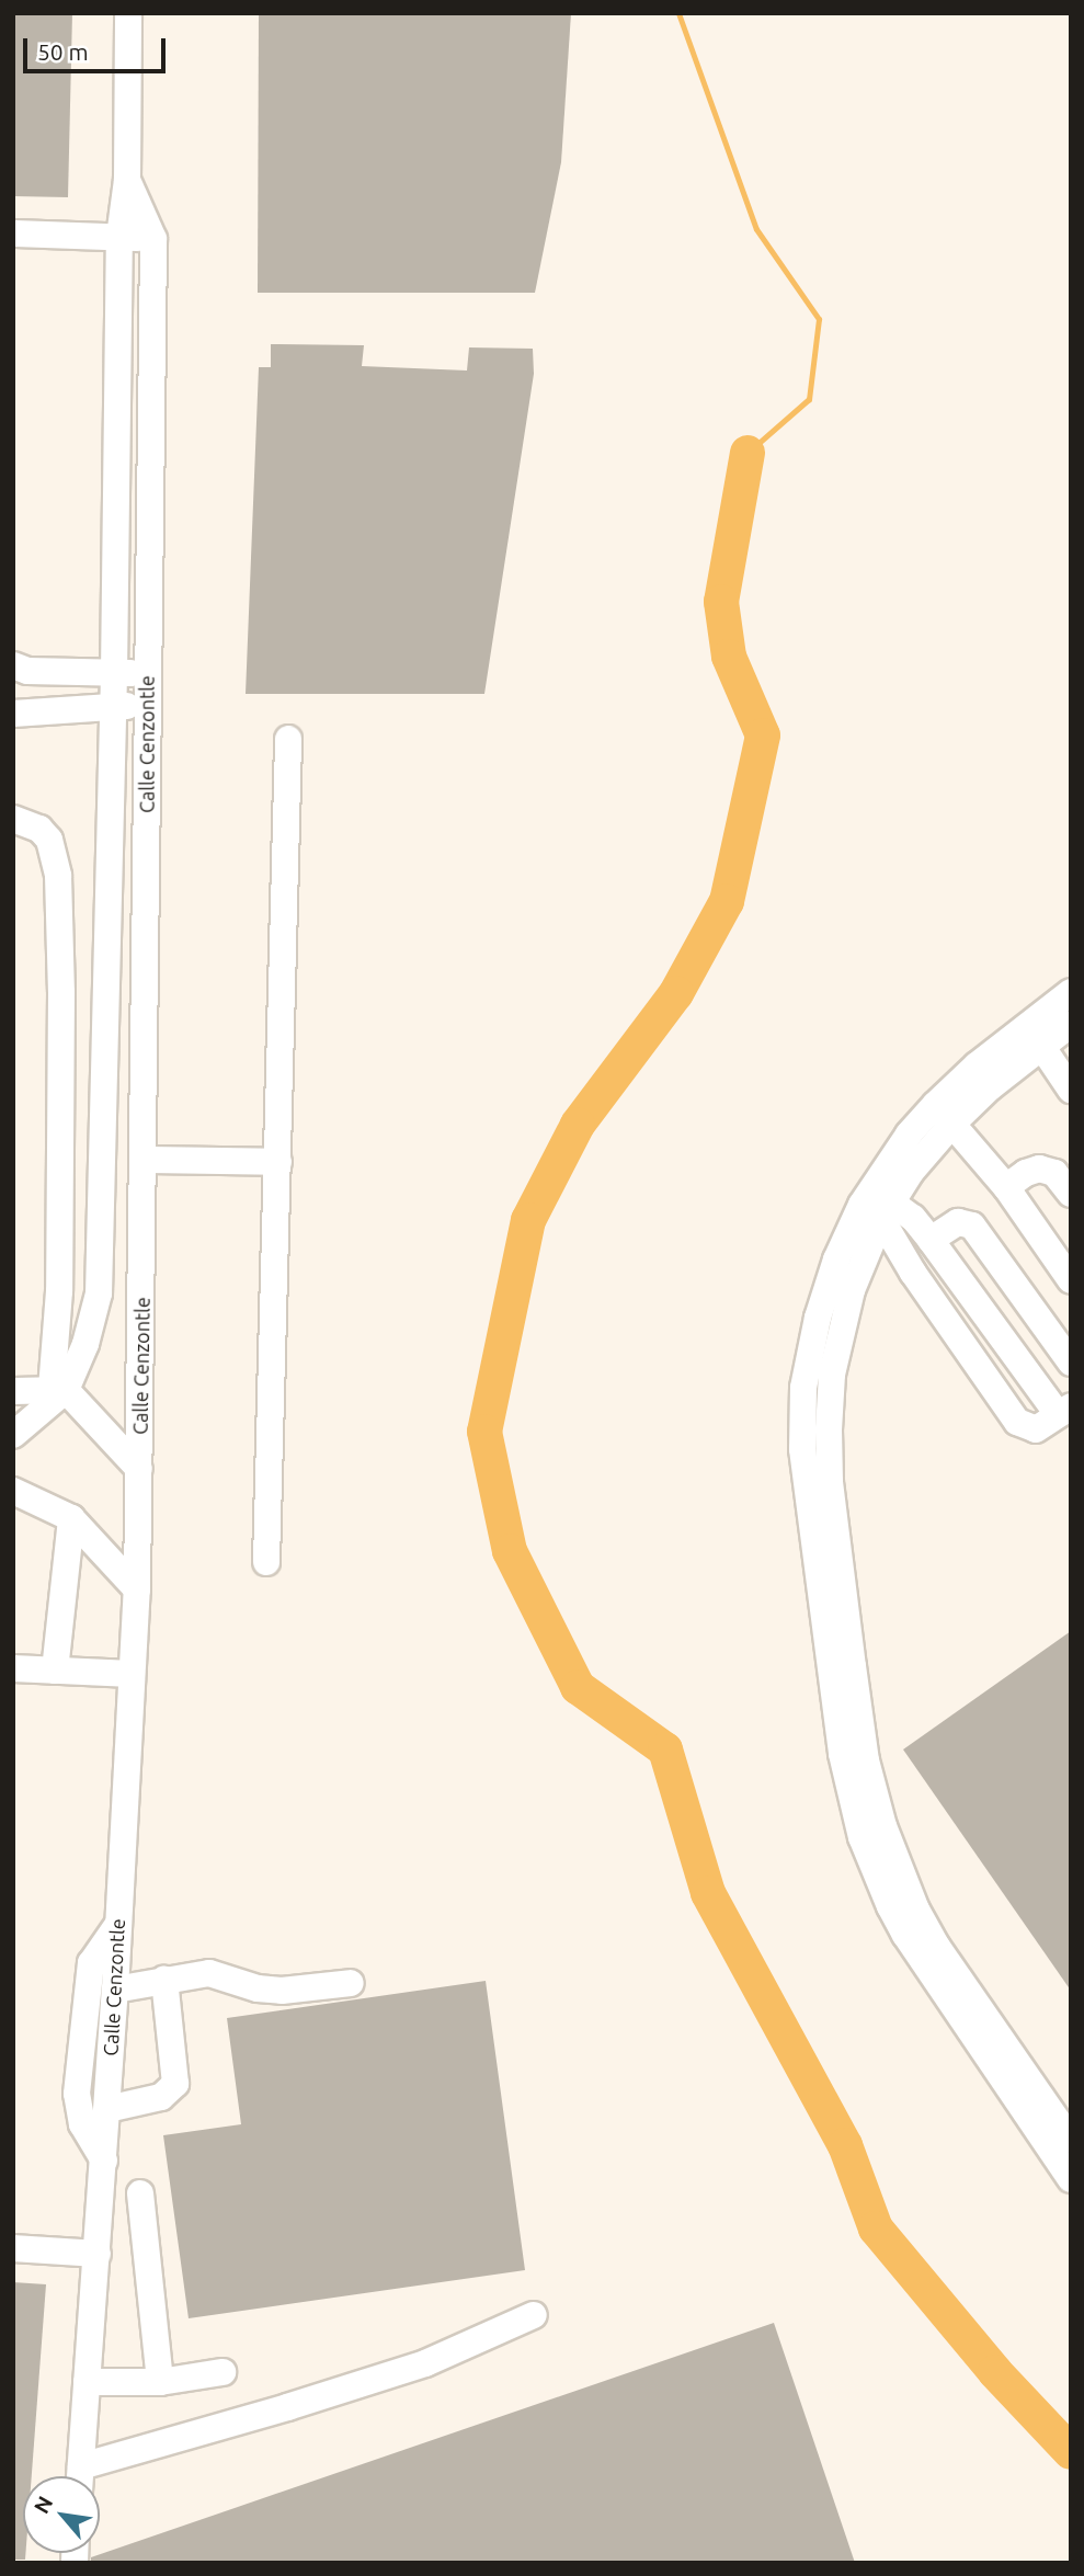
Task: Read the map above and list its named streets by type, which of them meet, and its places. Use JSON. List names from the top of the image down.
{
  "streets": {
    "street": ["Calle Cenzontle"]
  },
  "scale_bar": "50 m",
  "north": "top left"
}
